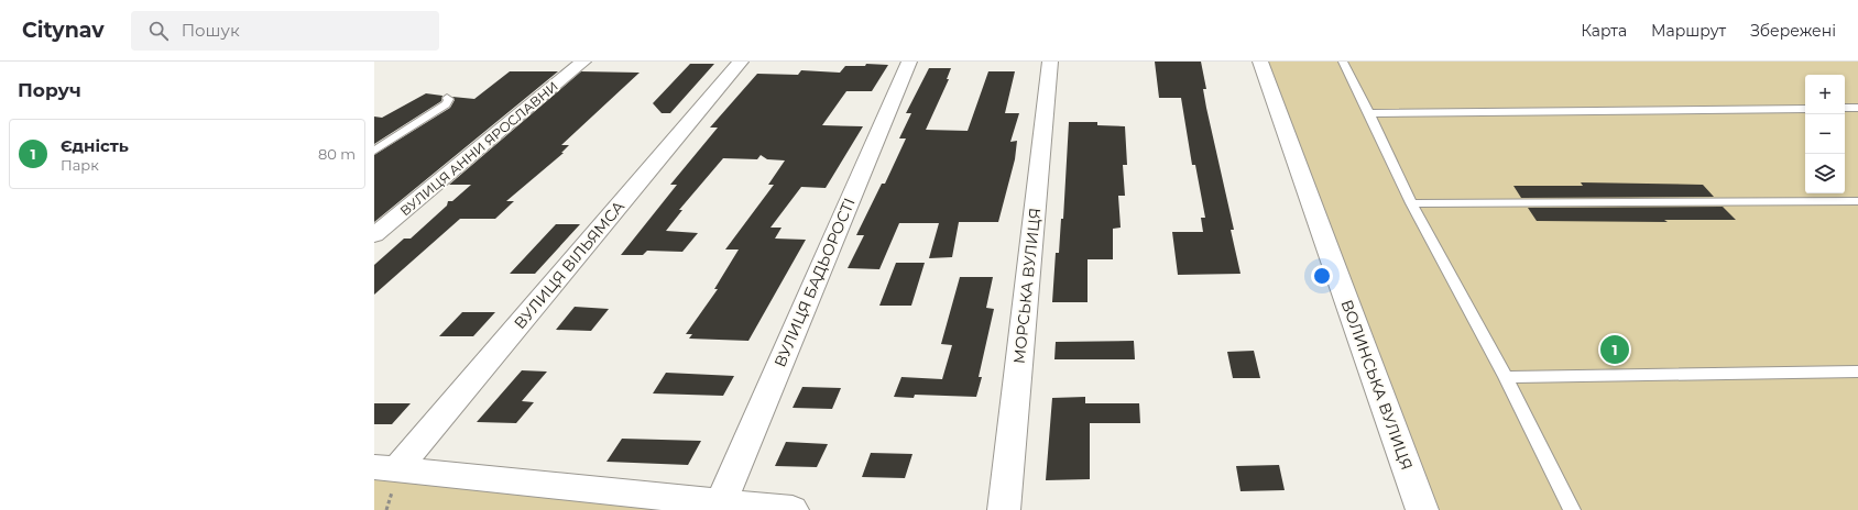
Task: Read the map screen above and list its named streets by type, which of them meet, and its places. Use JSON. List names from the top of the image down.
{
  "streets": {
    "street": [
      "ВУЛИЦЯ АННИ ЯРОСЛАВНИ",
      "ВУЛИЦЯ ВІЛЬЯМСА",
      "ВУЛИЦЯ БАДЬОРОСТІ",
      "МОРСЬКА ВУЛИЦЯ",
      "ВОЛИНСЬКА ВУЛИЦЯ"
    ]
  },
  "page": {
    "header": "Citynav",
    "search": "Пошук",
    "nav": ["Карта", "Маршрут", "Збережені"],
    "heading": "Поруч",
    "map_buttons": ["+", "−"],
    "list": [
      {
        "mark": "1",
        "name": "Єдність",
        "note": "Парк",
        "value": "80 m"
      }
    ],
    "pins": "1"
  }
}
